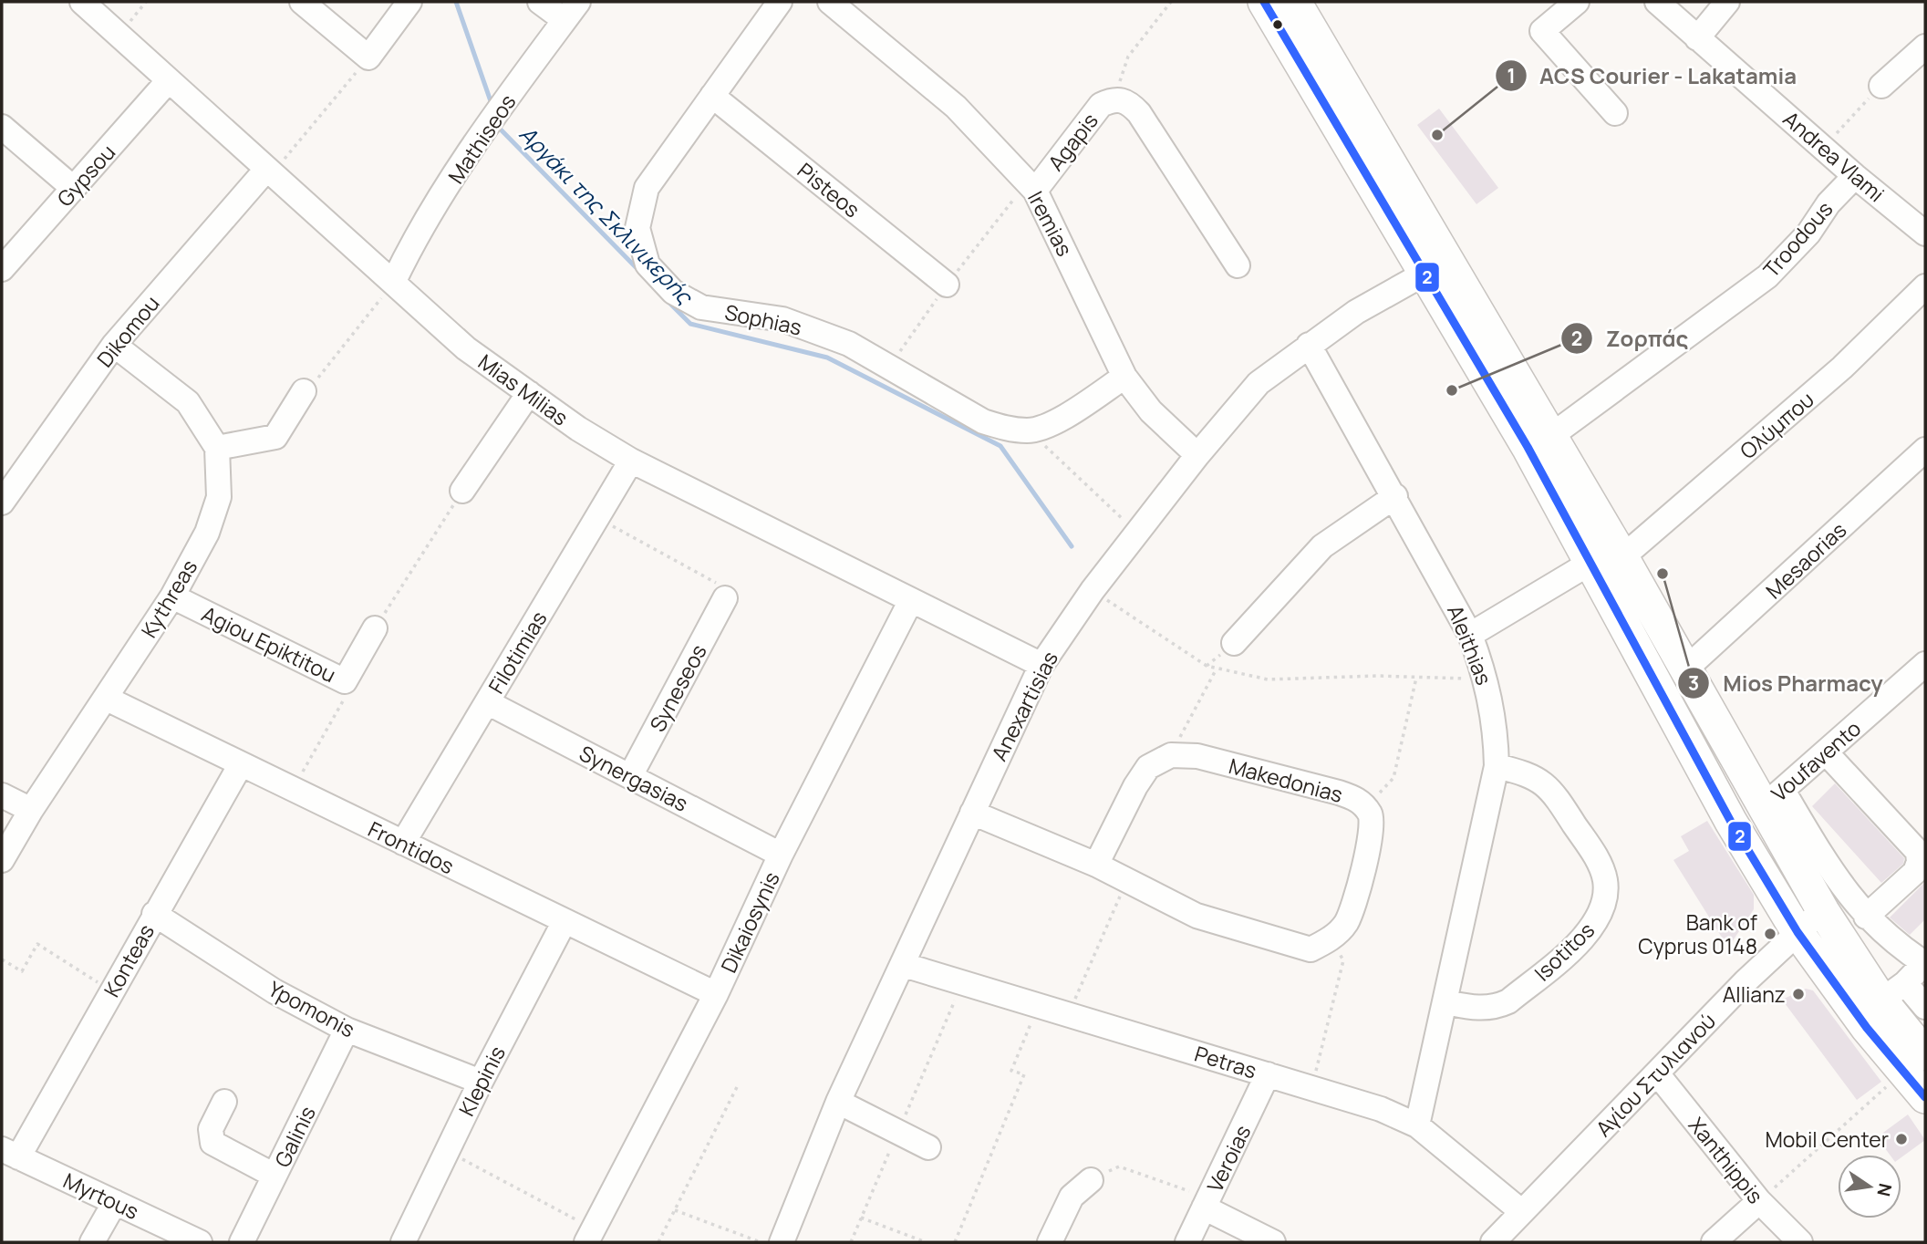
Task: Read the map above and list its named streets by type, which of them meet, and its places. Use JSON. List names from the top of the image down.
{
  "streets": {
    "street": [
      "Mathiseos",
      "Agapis",
      "Andrea Vlami",
      "Gypsou",
      "Pisteos",
      "Iremias",
      "Troodous",
      "Sophias",
      "Dikomou",
      "Mias Milias",
      "Ολύμπου",
      "Mesaorias",
      "Kythreas",
      "Agiou Epiktitou",
      "Aleithias",
      "Filotimias",
      "Syneseos",
      "Anexartisias",
      "Voufavento",
      "Synergasias",
      "Makedonias",
      "Frontidos",
      "Dikaiosynis",
      "Isotitos",
      "Konteas",
      "Ypomonis",
      "Petras",
      "Αγίου Στυλιανού",
      "Klepinis",
      "Galinis",
      "Veroias",
      "Xanthippis",
      "Myrtous"
    ]
  },
  "crossings": [
    ["Mathiseos", "Mias Milias"],
    ["Agapis", "Iremias"],
    ["Andrea Vlami", "Troodous"],
    ["Gypsou", "Mias Milias"],
    ["Pisteos", "Sophias"],
    ["Iremias", "Anexartisias"],
    ["Dikomou", "Mias Milias"],
    ["Mias Milias", "Filotimias"],
    ["Mias Milias", "Anexartisias"],
    ["Mias Milias", "Dikaiosynis"],
    ["Kythreas", "Agiou Epiktitou"],
    ["Kythreas", "Frontidos"],
    ["Aleithias", "Anexartisias"],
    ["Aleithias", "Isotitos"],
    ["Aleithias", "Petras"],
    ["Filotimias", "Synergasias"],
    ["Filotimias", "Frontidos"],
    ["Syneseos", "Synergasias"],
    ["Anexartisias", "Petras"],
    ["Synergasias", "Dikaiosynis"],
    ["Frontidos", "Dikaiosynis"],
    ["Frontidos", "Konteas"],
    ["Frontidos", "Klepinis"],
    ["Konteas", "Ypomonis"],
    ["Konteas", "Myrtous"],
    ["Ypomonis", "Klepinis"],
    ["Ypomonis", "Galinis"],
    ["Petras", "Αγίου Στυλιανού"],
    ["Petras", "Veroias"],
    ["Αγίου Στυλιανού", "Xanthippis"]
  ],
  "water": ["Αργάκι της Σκλινικερής"],
  "places": [
    "ACS Courier - Lakatamia",
    "Ζορπάς",
    "Mios Pharmacy",
    "Bank of Cyprus 0148",
    "Allianz",
    "Mobil Center"
  ],
  "lines": ["transit line 2"],
  "north": "right"
}
